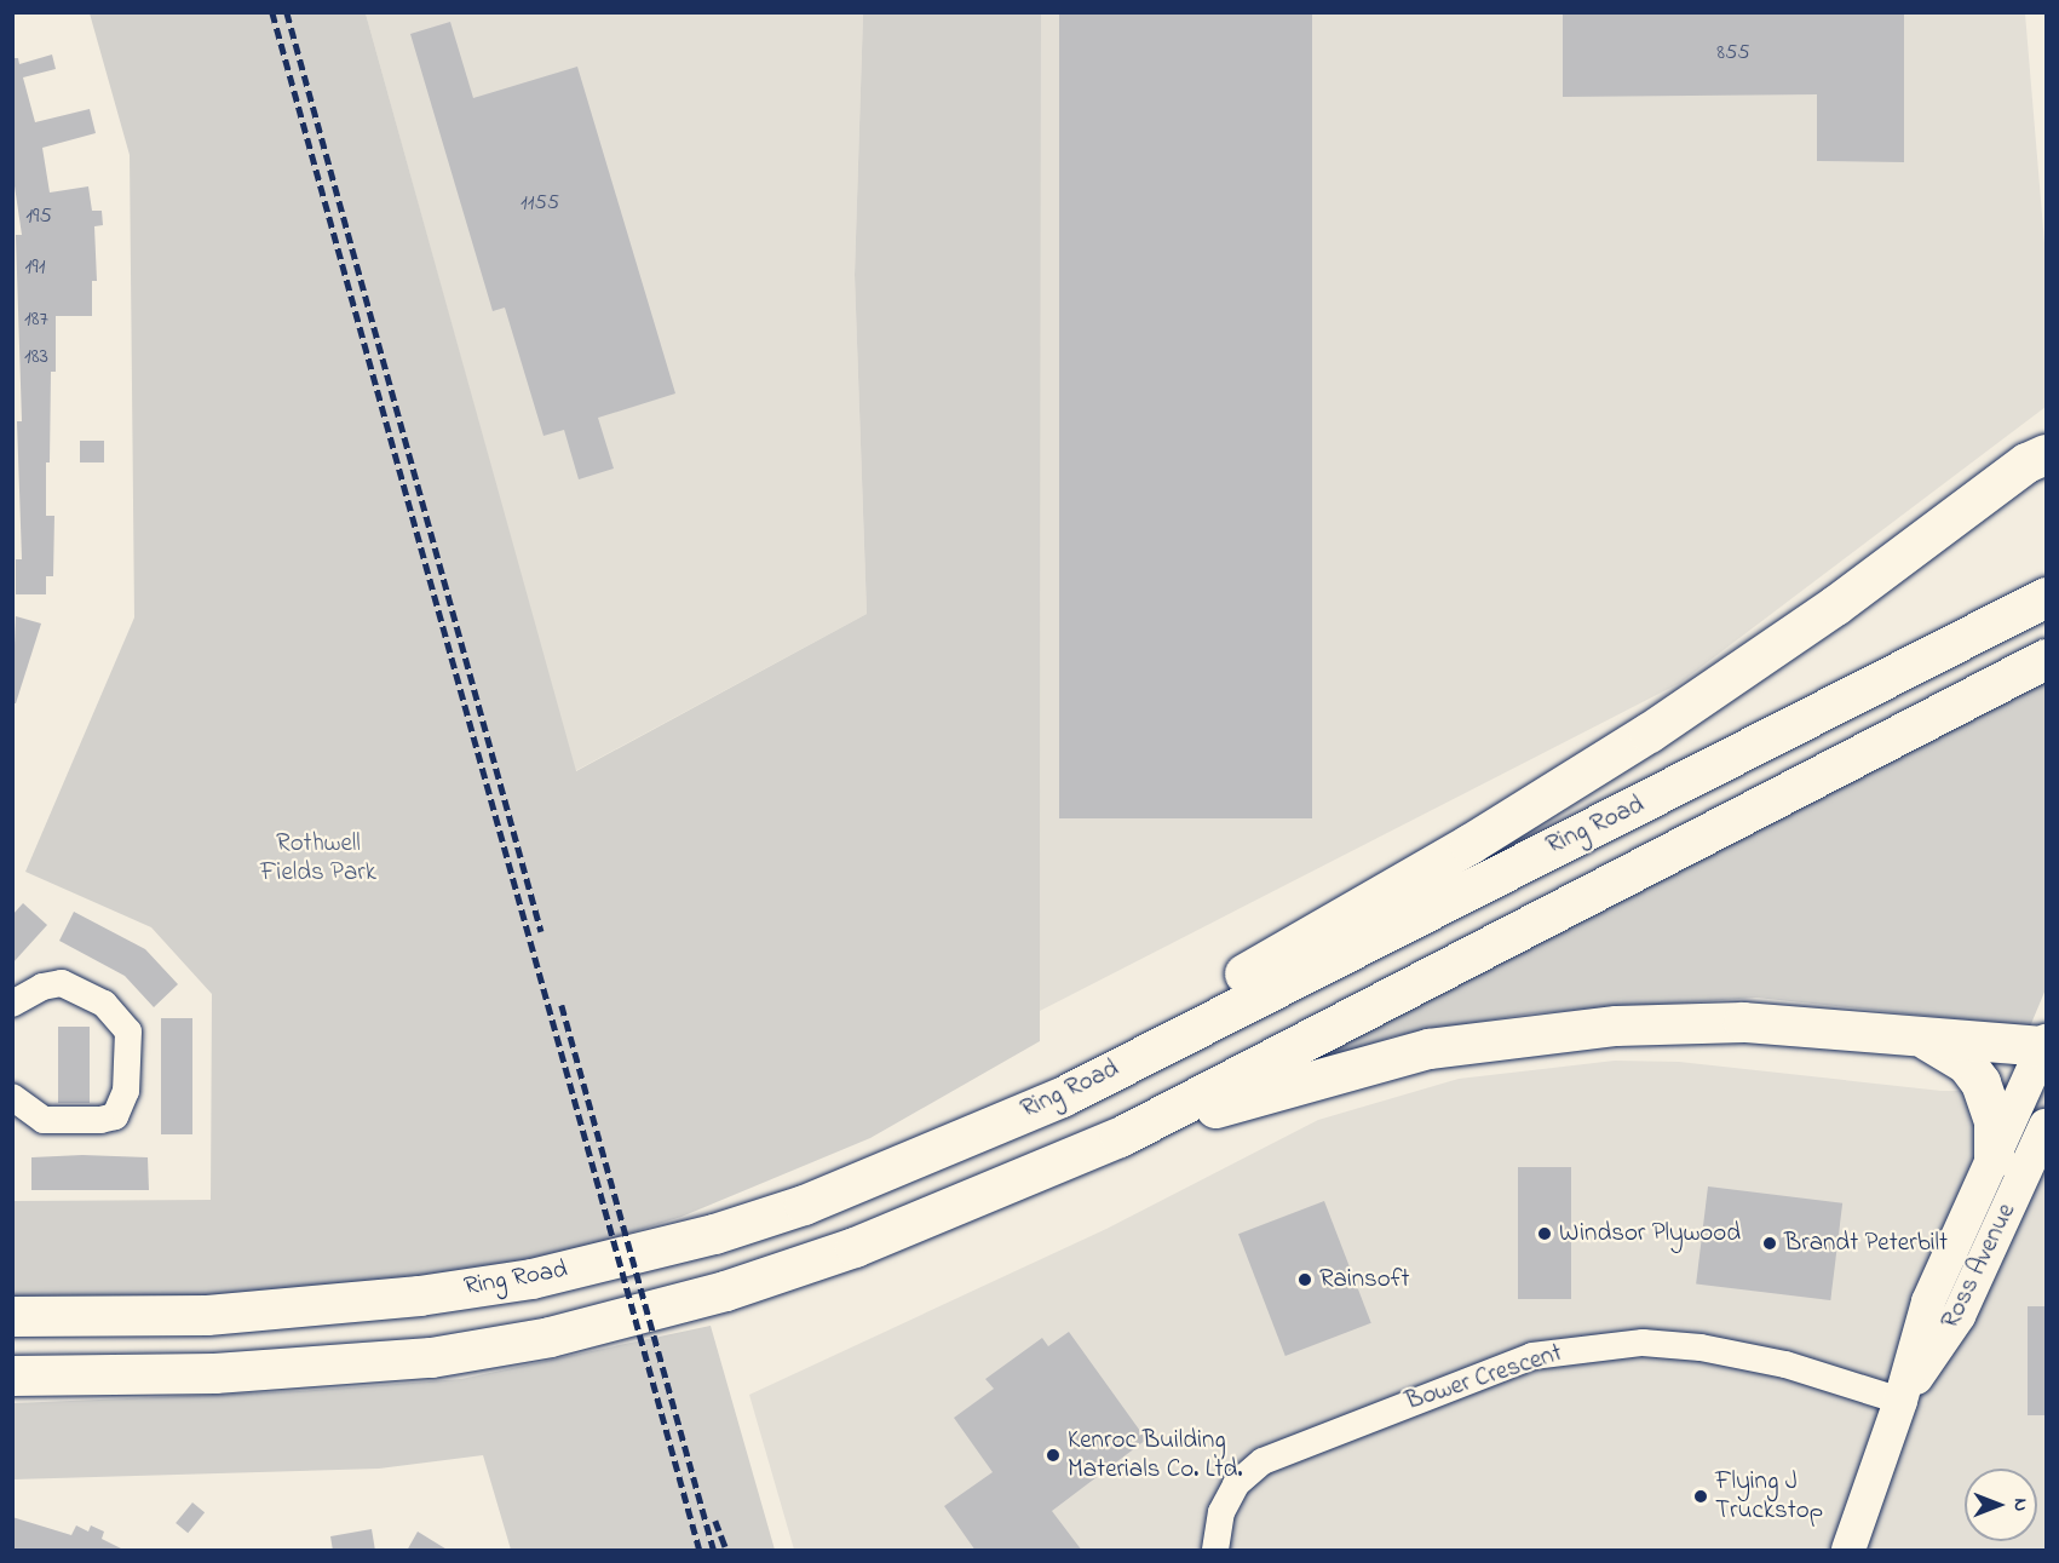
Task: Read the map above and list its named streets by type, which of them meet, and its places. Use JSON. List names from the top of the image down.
{
  "streets": {
    "highway": ["Ring Road"],
    "main road": ["Ross Avenue"],
    "street": ["Bower Crescent"]
  },
  "crossings": [
    ["Ross Avenue", "Bower Crescent"]
  ],
  "parks": ["Rothwell Fields Park"],
  "places": [
    "Windsor Plywood",
    "Brandt Peterbilt",
    "Rainsoft",
    "Kenroc Building Materials Co. Ltd.",
    "Flying J Truckstop"
  ],
  "house_numbers": [
    "855",
    "1155",
    "195",
    "191",
    "187",
    "183"
  ],
  "north": "right"
}
